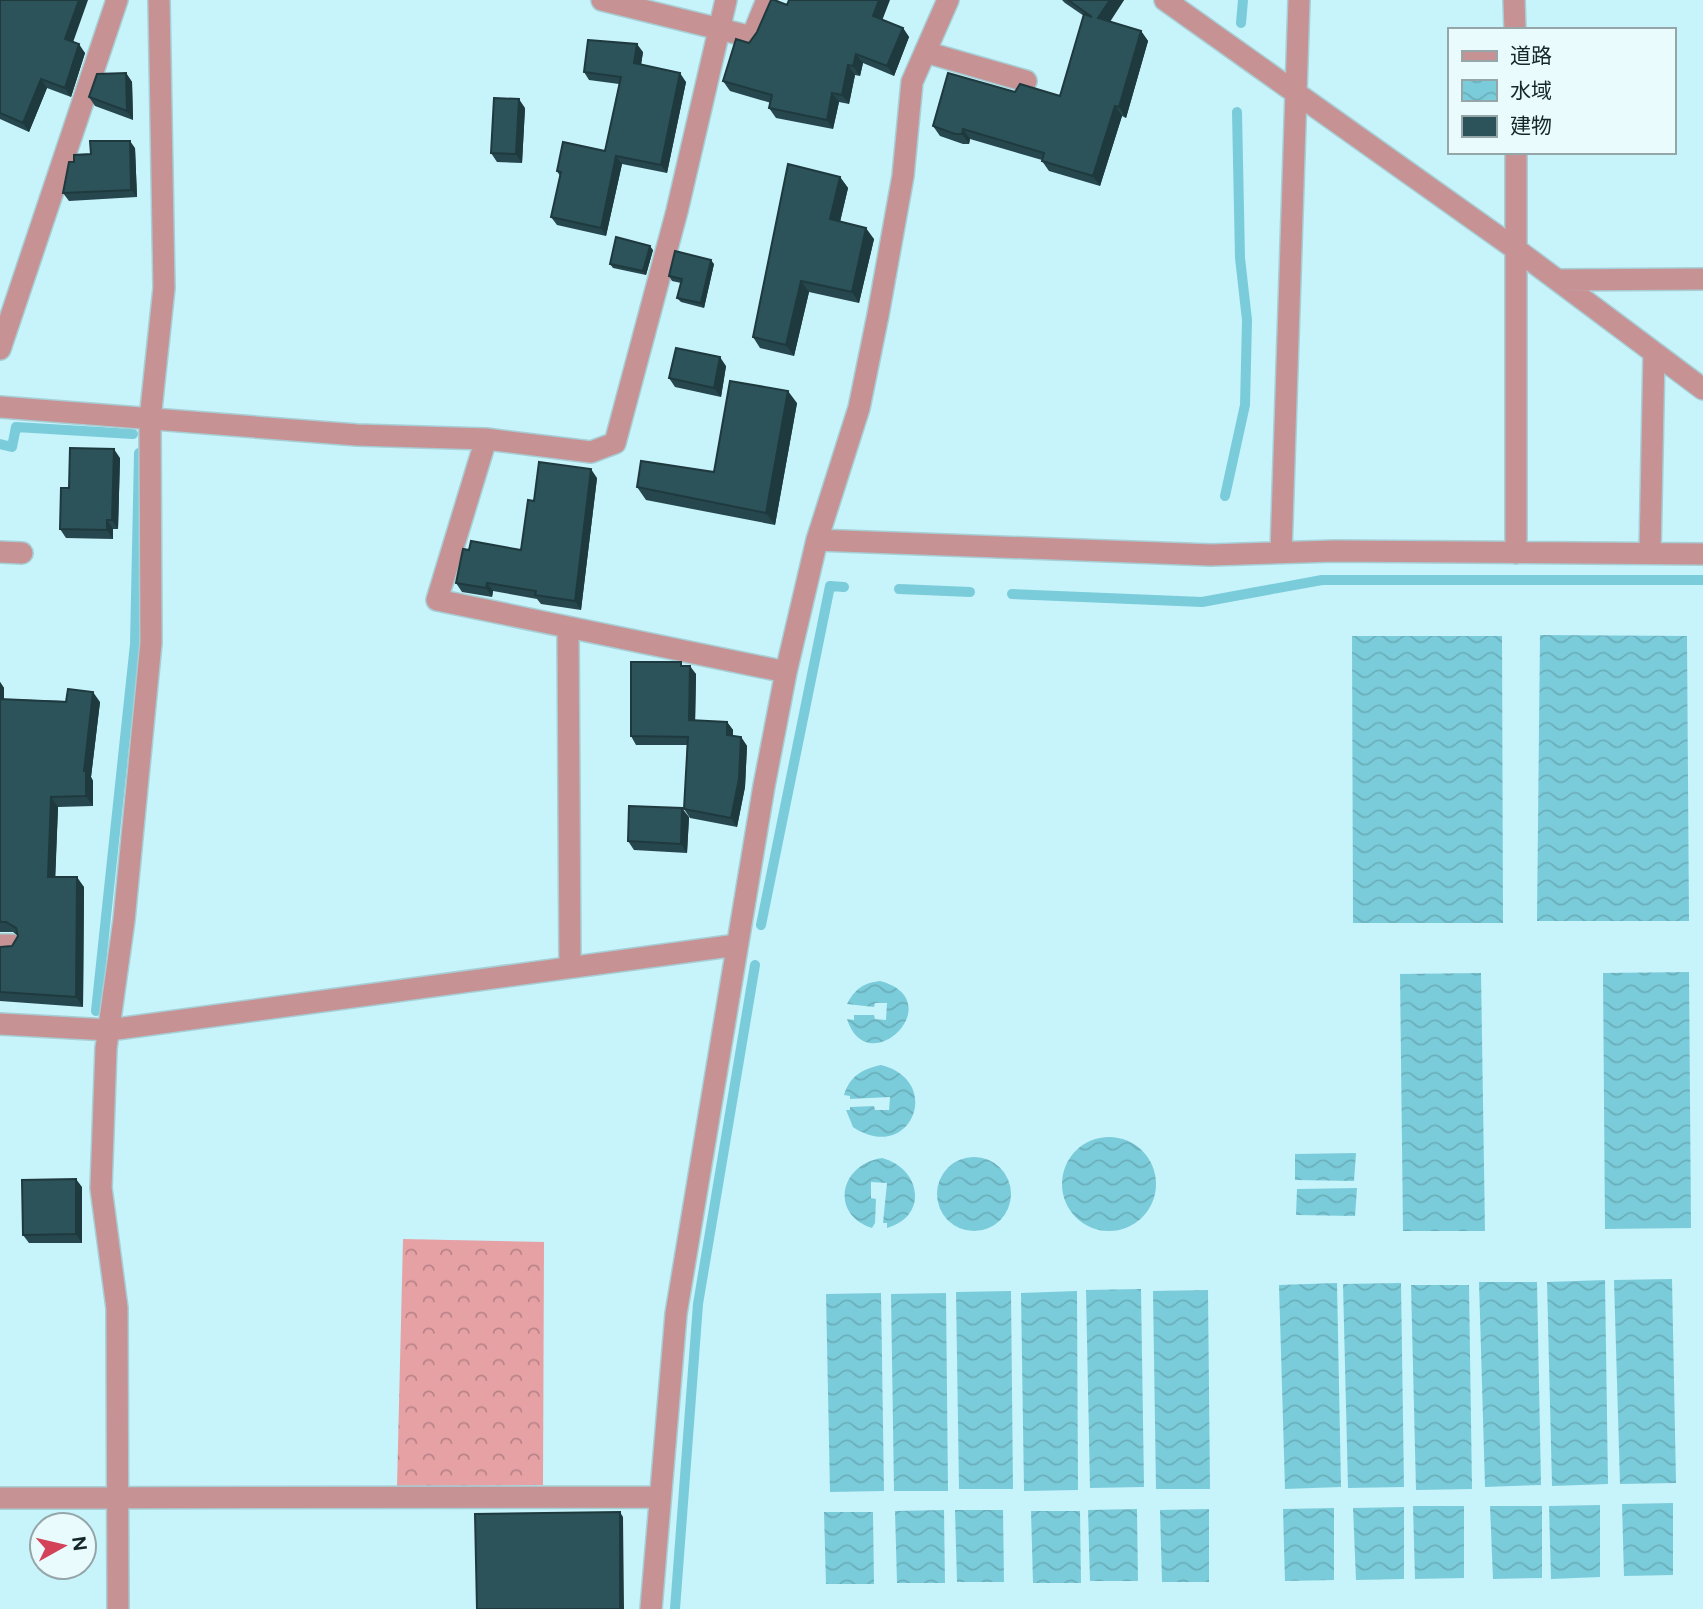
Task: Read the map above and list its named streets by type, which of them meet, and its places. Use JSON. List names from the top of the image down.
{
  "legend": ["道路", "水域", "建物"],
  "north": "right"
}
